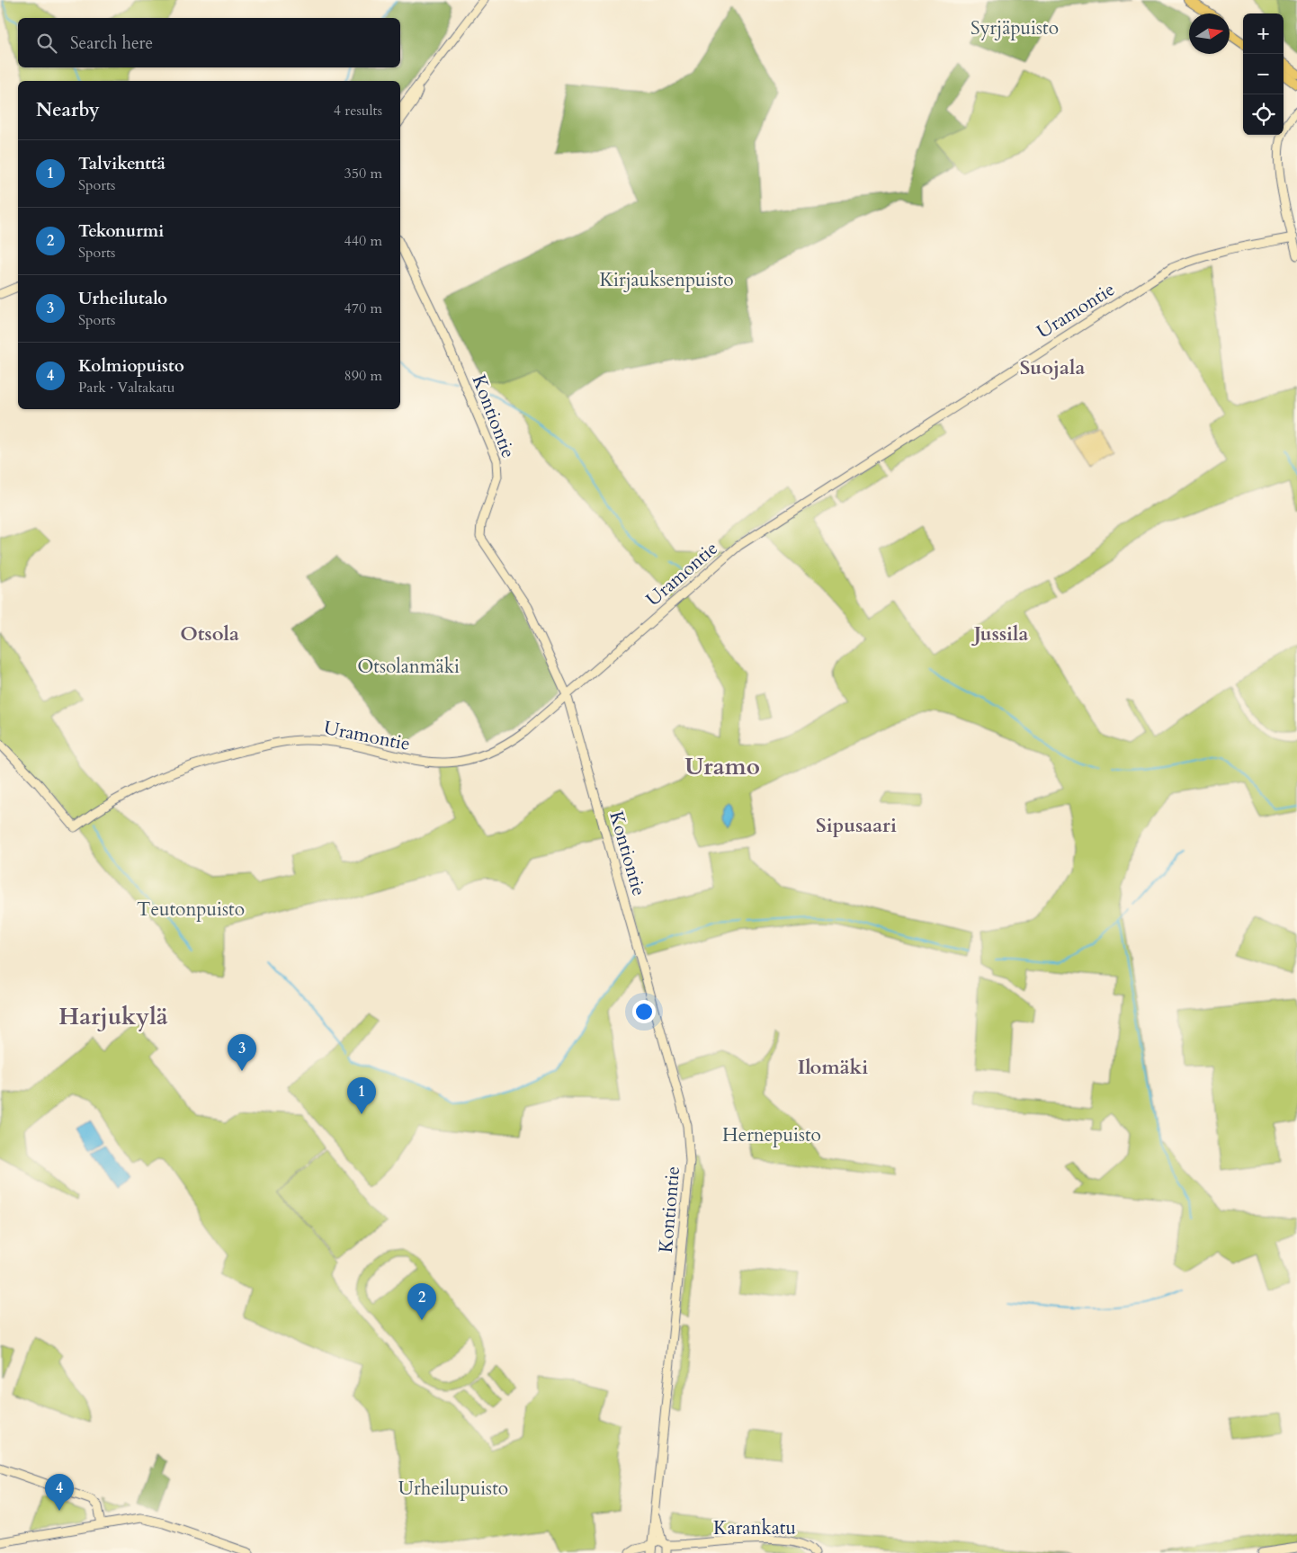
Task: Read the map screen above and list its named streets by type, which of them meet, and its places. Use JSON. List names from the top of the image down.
{
  "streets": {
    "street": ["Uramontie", "Kontiontie", "Karankatu"]
  },
  "crossings": [
    ["Uramontie", "Kontiontie"],
    ["Kontiontie", "Karankatu"]
  ],
  "districts": [
    "Suojala",
    "Otsola",
    "Jussila",
    "Uramo",
    "Sipusaari",
    "Harjukylä",
    "Ilomäki"
  ],
  "parks": [
    "Syrjäpuisto",
    "Kirjauksenpuisto",
    "Otsolanmäki",
    "Teutonpuisto",
    "Hernepuisto",
    "Urheilupuisto"
  ],
  "north": "right",
  "page": {
    "map_buttons": ["+", "−"],
    "search": "Search here",
    "heading": ["Nearby", "4 results"],
    "list": [
      {
        "mark": "1",
        "name": "Talvikenttä",
        "note": "Sports",
        "value": "350 m"
      },
      {
        "mark": "2",
        "name": "Tekonurmi",
        "note": "Sports",
        "value": "440 m"
      },
      {
        "mark": "3",
        "name": "Urheilutalo",
        "note": "Sports",
        "value": "470 m"
      },
      {
        "mark": "4",
        "name": "Kolmiopuisto",
        "note": "Park · Valtakatu",
        "value": "890 m"
      }
    ],
    "pins": [
      "3",
      "1",
      "2",
      "4"
    ]
  }
}
